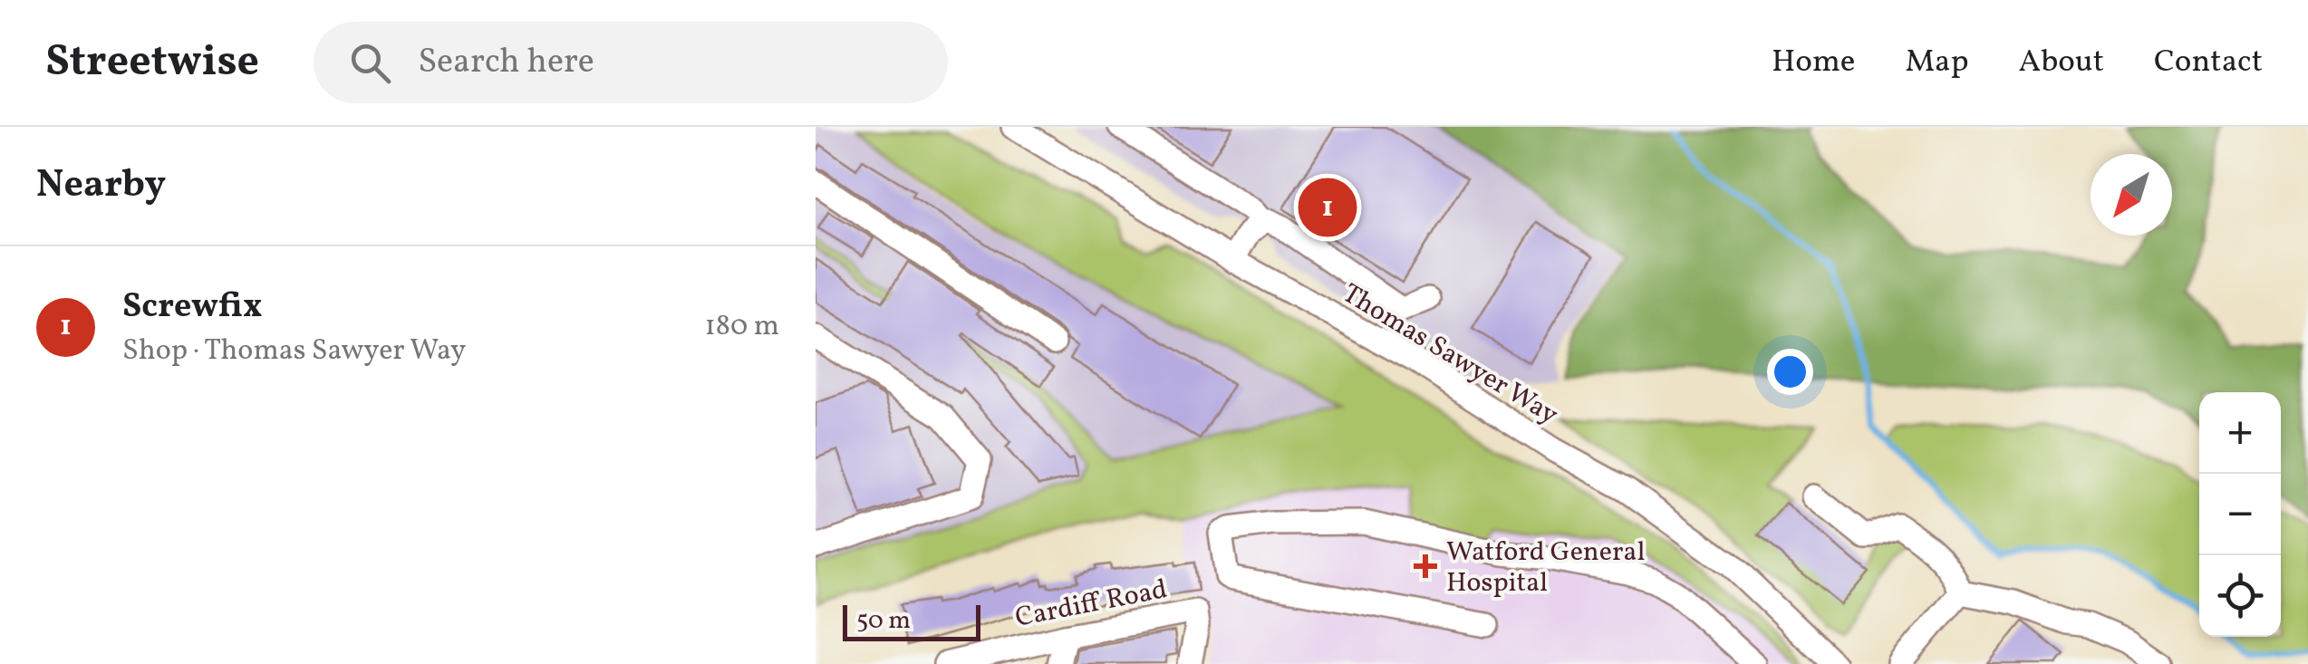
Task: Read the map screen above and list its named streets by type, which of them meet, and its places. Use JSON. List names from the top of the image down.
{
  "streets": {
    "street": ["Thomas Sawyer Way", "Cardiff Road"]
  },
  "places": {
    "health": ["Watford General Hospital"]
  },
  "scale_bar": "50 m",
  "north": "bottom left",
  "page": {
    "header": "Streetwise",
    "search": "Search here",
    "nav": [
      "Home",
      "Map",
      "About",
      "Contact"
    ],
    "heading": "Nearby",
    "pins": "1",
    "list": [
      {
        "mark": "1",
        "name": "Screwfix",
        "note": "Shop · Thomas Sawyer Way",
        "value": "180 m"
      }
    ],
    "map_buttons": ["+", "−"],
    "scale": "50 m"
  }
}
